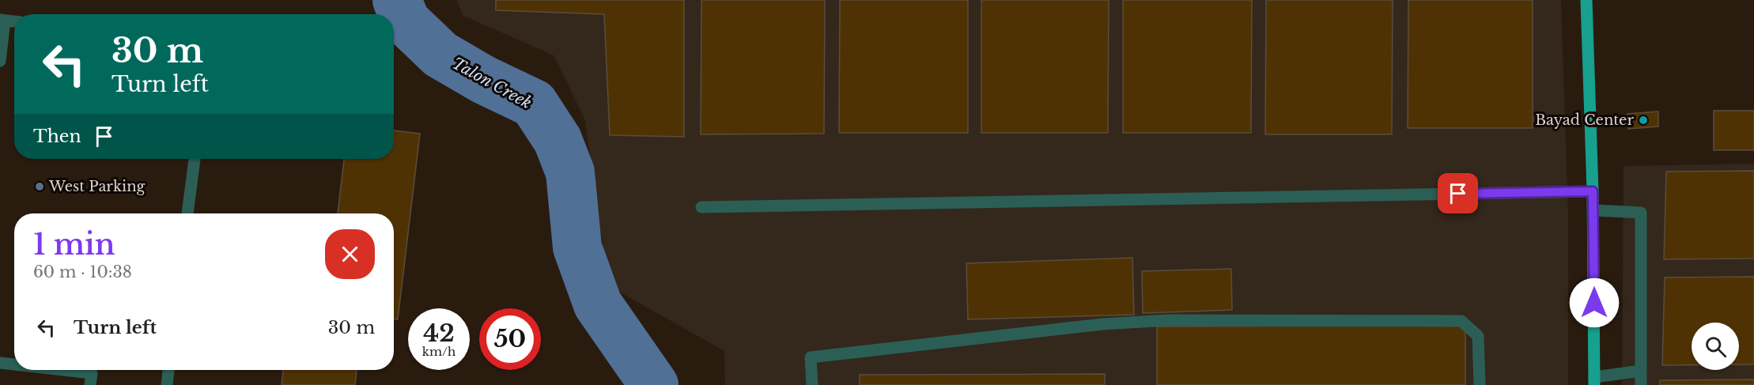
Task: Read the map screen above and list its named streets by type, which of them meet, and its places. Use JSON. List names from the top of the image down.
{
  "water": ["Talon Creek"],
  "places": ["Bayad Center", "West Parking"],
  "page": {
    "turn": ["30 m", "Turn left"],
    "then": "Then",
    "heading": ["1 min", "60 m · 10:38"],
    "list": [
      {
        "name": "Turn left",
        "value": "30 m"
      }
    ],
    "speed": "42 km/h",
    "limit": "50"
  }
}
